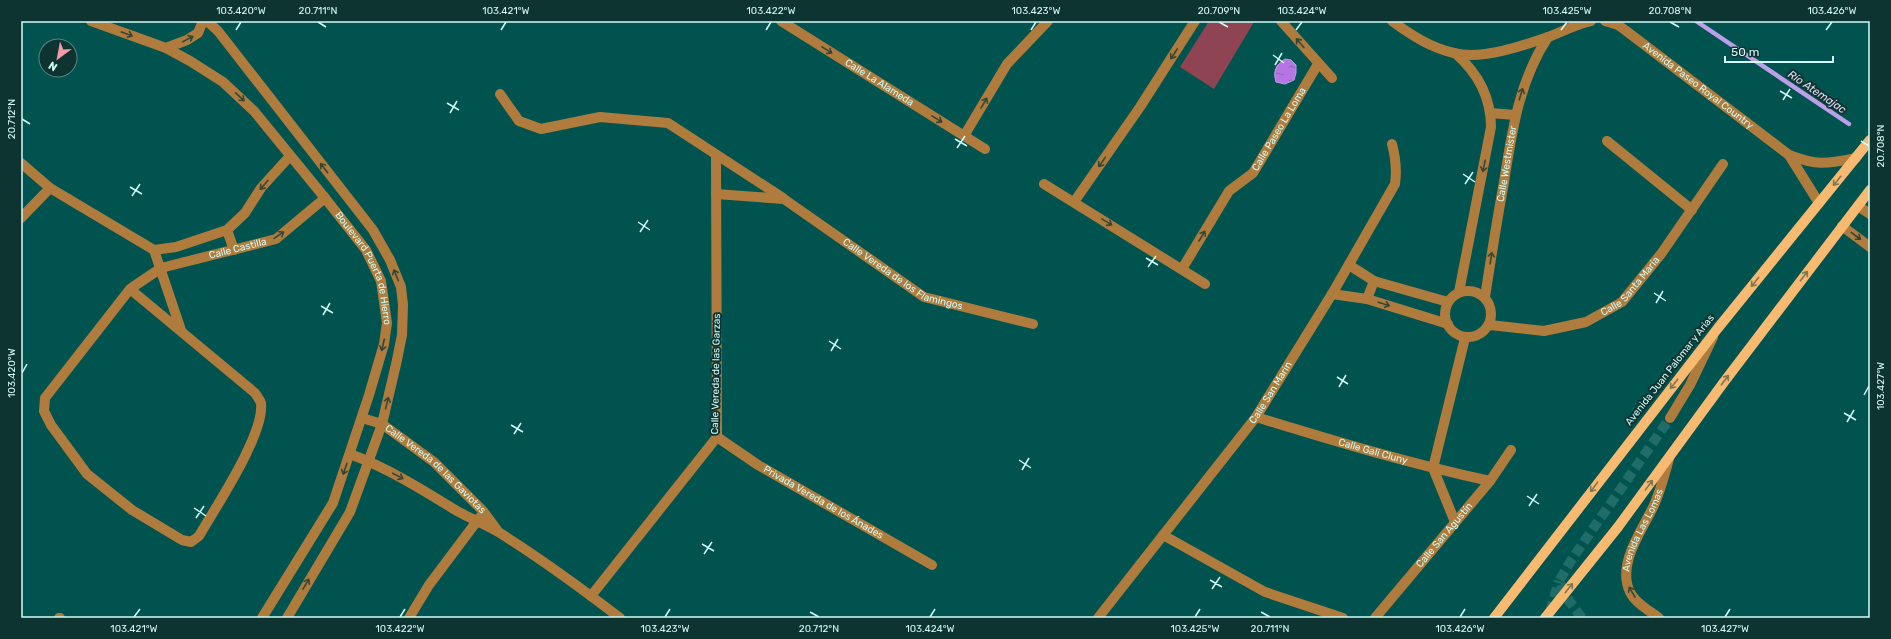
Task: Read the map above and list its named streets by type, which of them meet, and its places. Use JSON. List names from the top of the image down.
{
  "streets": {
    "main road": ["Avenida Juan Palomar y Arias"],
    "street": [
      "Calle La Alameda",
      "Avenida Paseo Royal Country",
      "Calle Paseo La Loma",
      "Calle Westmister",
      "Calle Castilla",
      "Boulevard Puerta de Hierro",
      "Calle Vereda de los Flamingos",
      "Calle Santa María",
      "Calle Vereda de las Garzas",
      "Calle San Marin",
      "Calle Gali Cluny",
      "Calle Vereda de las Gaviotas",
      "Privada Vereda de los Ánades",
      "Avenida Las Lomas",
      "Calle San Agustín"
    ]
  },
  "crossings": [
    ["Avenida Paseo Royal Country", "Avenida Juan Palomar y Arias"],
    ["Calle Westmister", "Calle Santa María"],
    ["Calle Castilla", "Boulevard Puerta de Hierro"],
    ["Boulevard Puerta de Hierro", "Calle Vereda de las Gaviotas"],
    ["Calle Vereda de los Flamingos", "Calle Vereda de las Garzas"],
    ["Calle Vereda de las Garzas", "Calle Vereda de las Gaviotas"],
    ["Calle Vereda de las Garzas", "Privada Vereda de los Ánades"],
    ["Calle San Marin", "Calle Gali Cluny"],
    ["Calle Gali Cluny", "Calle San Agustín"]
  ],
  "one_way": ["Calle La Alameda", "Calle Paseo La Loma", "Avenida Las Lomas"],
  "water": ["Río Atemajac"],
  "scale_bar": "50 m",
  "north": "bottom left",
  "coordinates": [
    "103.420°W",
    "20.711°N",
    "103.421°W",
    "103.422°W",
    "103.423°W",
    "20.709°N",
    "103.424°W",
    "103.425°W",
    "20.708°N",
    "103.426°W",
    "20.712°N",
    "103.427°W"
  ]
}
